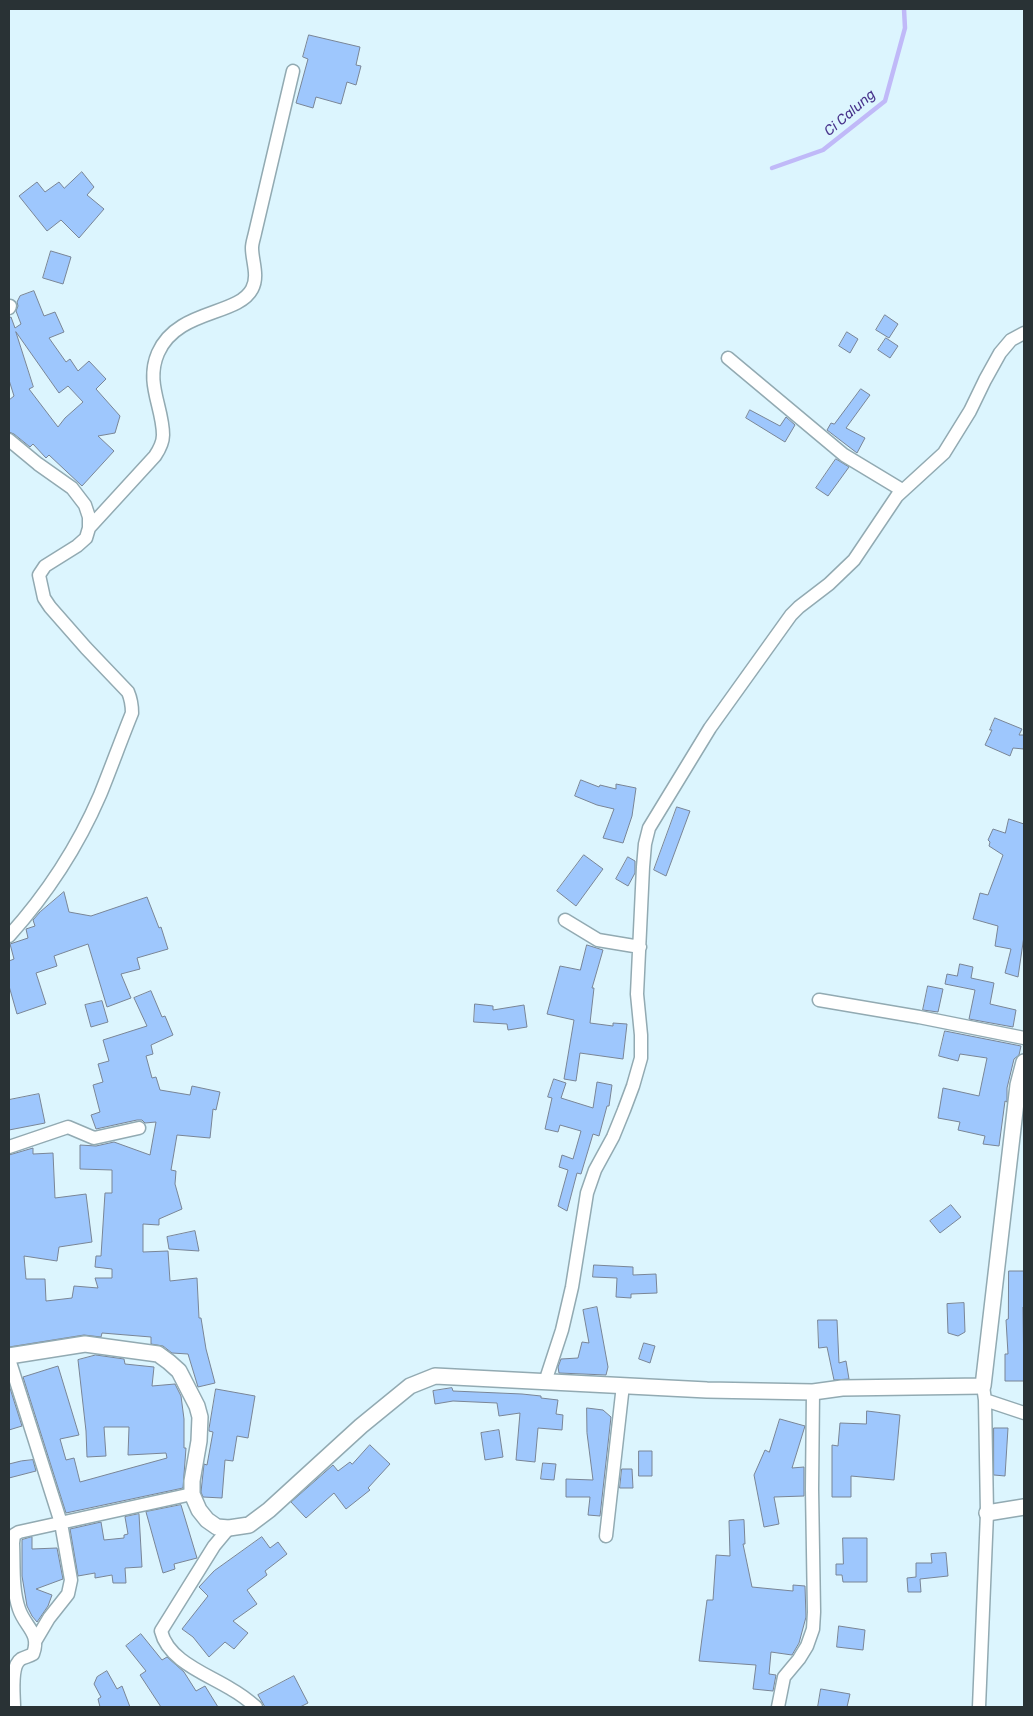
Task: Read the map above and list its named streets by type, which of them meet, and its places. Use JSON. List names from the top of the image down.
{
  "water": ["Ci Calung"]
}
